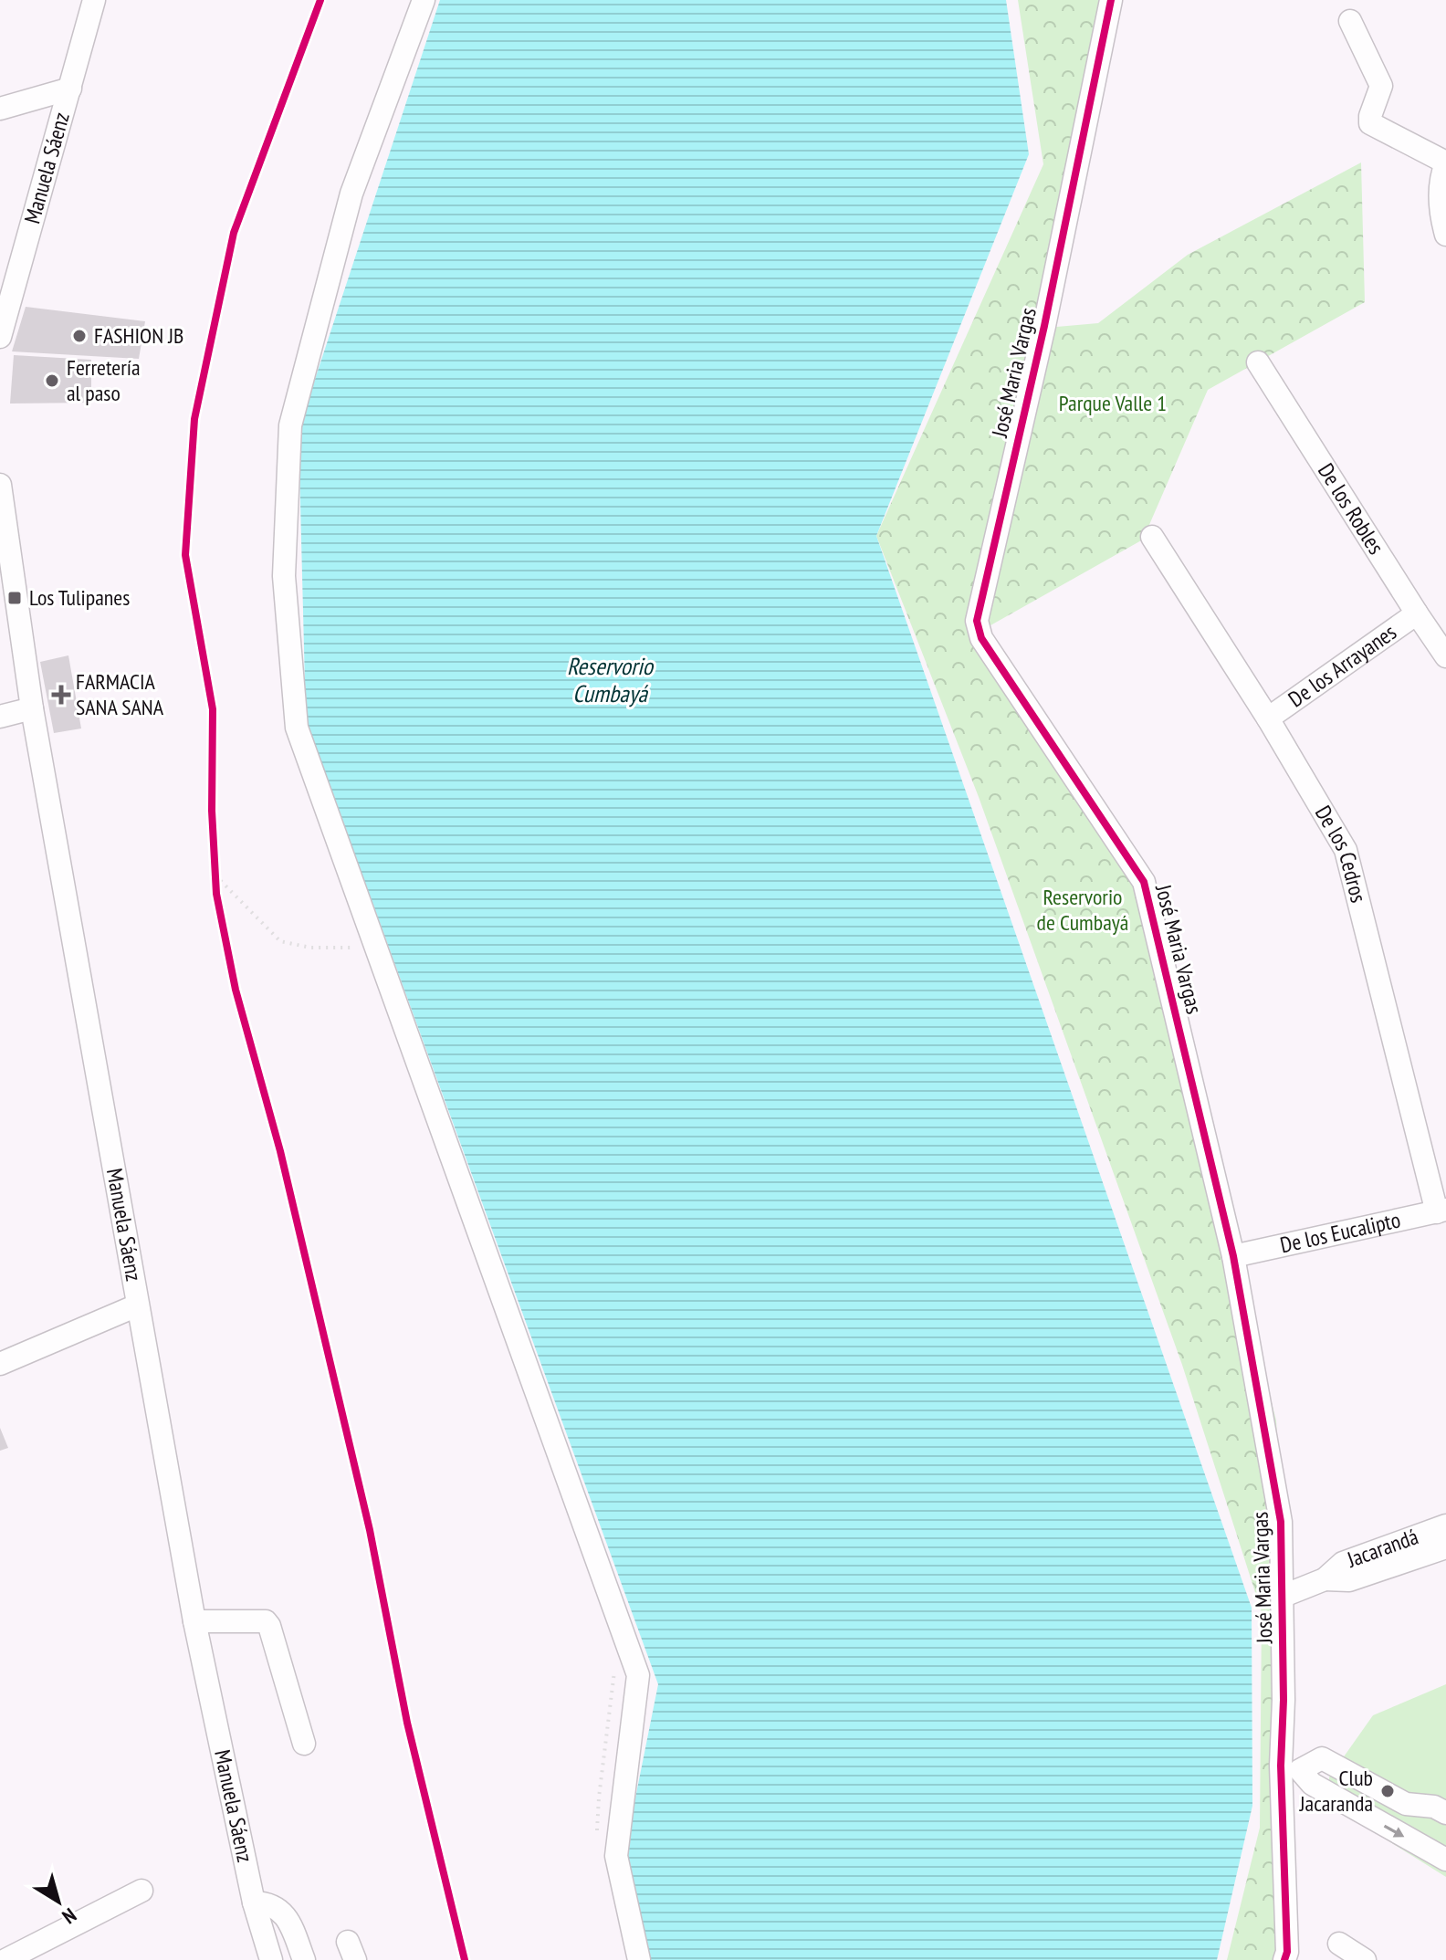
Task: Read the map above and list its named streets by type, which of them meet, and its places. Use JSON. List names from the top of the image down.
{
  "streets": {
    "street": [
      "Manuela Sáenz",
      "José Maria Vargas",
      "De los Robles",
      "De los Arrayanes",
      "De los Cedros",
      "De los Eucalipto",
      "Jacarandá"
    ]
  },
  "crossings": [
    ["José Maria Vargas", "De los Eucalipto"],
    ["José Maria Vargas", "Jacarandá"],
    ["De los Robles", "De los Arrayanes"],
    ["De los Arrayanes", "De los Cedros"],
    ["De los Cedros", "De los Eucalipto"]
  ],
  "water": ["Reservorio Cumbayá"],
  "parks": ["Parque Valle 1", "Reservorio de Cumbayá"],
  "places": {
    "other": ["FASHION JB", "Ferretería al paso", "Club Jacaranda"],
    "transit": ["Los Tulipanes"],
    "health": ["FARMACIA SANA SANA"]
  },
  "north": "bottom right"
}
